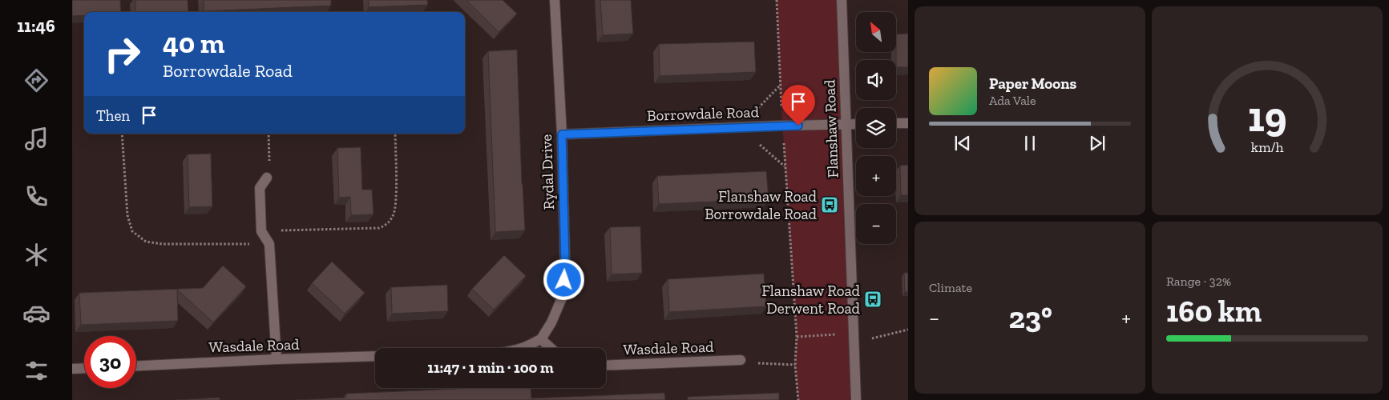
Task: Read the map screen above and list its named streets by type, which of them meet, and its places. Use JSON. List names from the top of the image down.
{
  "streets": {
    "street": [
      "Borrowdale Road",
      "Flanshaw Road",
      "Rydal Drive",
      "Wasdale Road"
    ]
  },
  "crossings": [
    ["Borrowdale Road", "Flanshaw Road"],
    ["Borrowdale Road", "Rydal Drive"]
  ],
  "places": {
    "bus stop": ["Flanshaw Road Borrowdale Road", "Flanshaw Road Derwent Road"]
  },
  "north": "top left",
  "page": {
    "tabs": "11:46",
    "map_buttons": ["+", "−"],
    "turn": ["40 m", "Borrowdale Road"],
    "song": ["Paper Moons", "Ada Vale"],
    "then": "Then",
    "tile": [
      "Climate",
      ["Range · 32%", "160 km"]
    ],
    "heat": ["−", "23°", "+"],
    "limit": "30",
    "trip": "11:47 · 1 min · 100 m",
    "gauge": ["19", "km/h"]
  }
}
